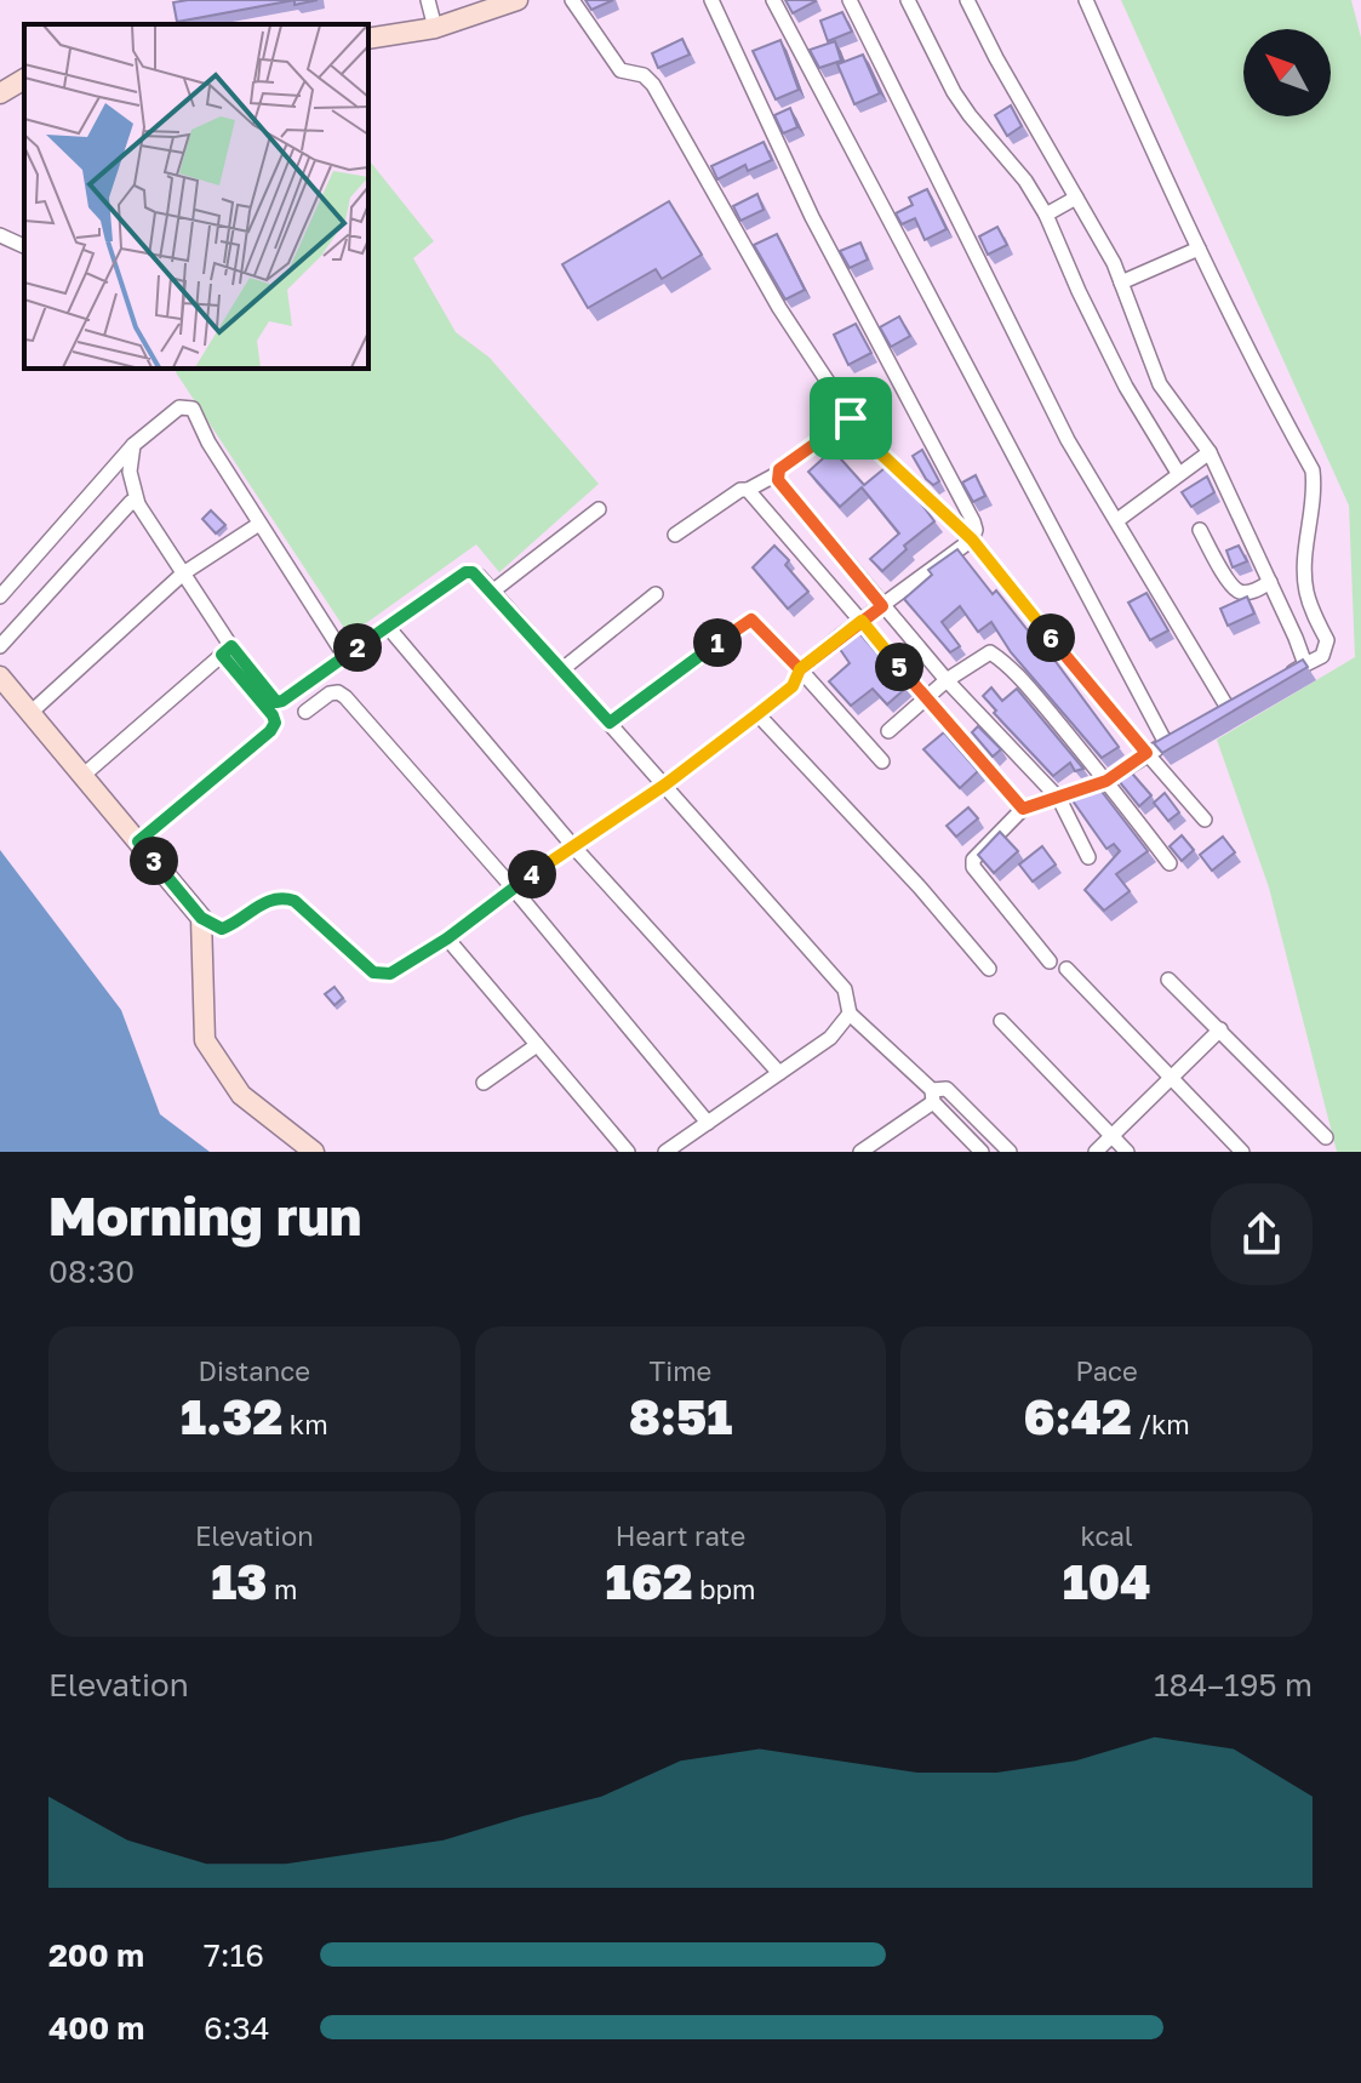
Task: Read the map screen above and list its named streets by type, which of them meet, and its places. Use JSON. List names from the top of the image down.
{
  "north": "top left",
  "page": {
    "pins": [
      "6",
      "1",
      "2",
      "5",
      "3",
      "4"
    ],
    "heading": ["Morning run", "08:30"],
    "stats": [
      ["Distance", "1.32 km"],
      ["Time", "8:51"],
      ["Pace", "6:42 /km"],
      ["Elevation", "13 m"],
      ["Heart rate", "162 bpm"],
      ["kcal", "104"]
    ],
    "chart": ["Elevation", "184–195 m"],
    "list": [
      {
        "name": "200 m",
        "note": "7:16"
      },
      {
        "name": "400 m",
        "note": "6:34"
      }
    ]
  }
}
